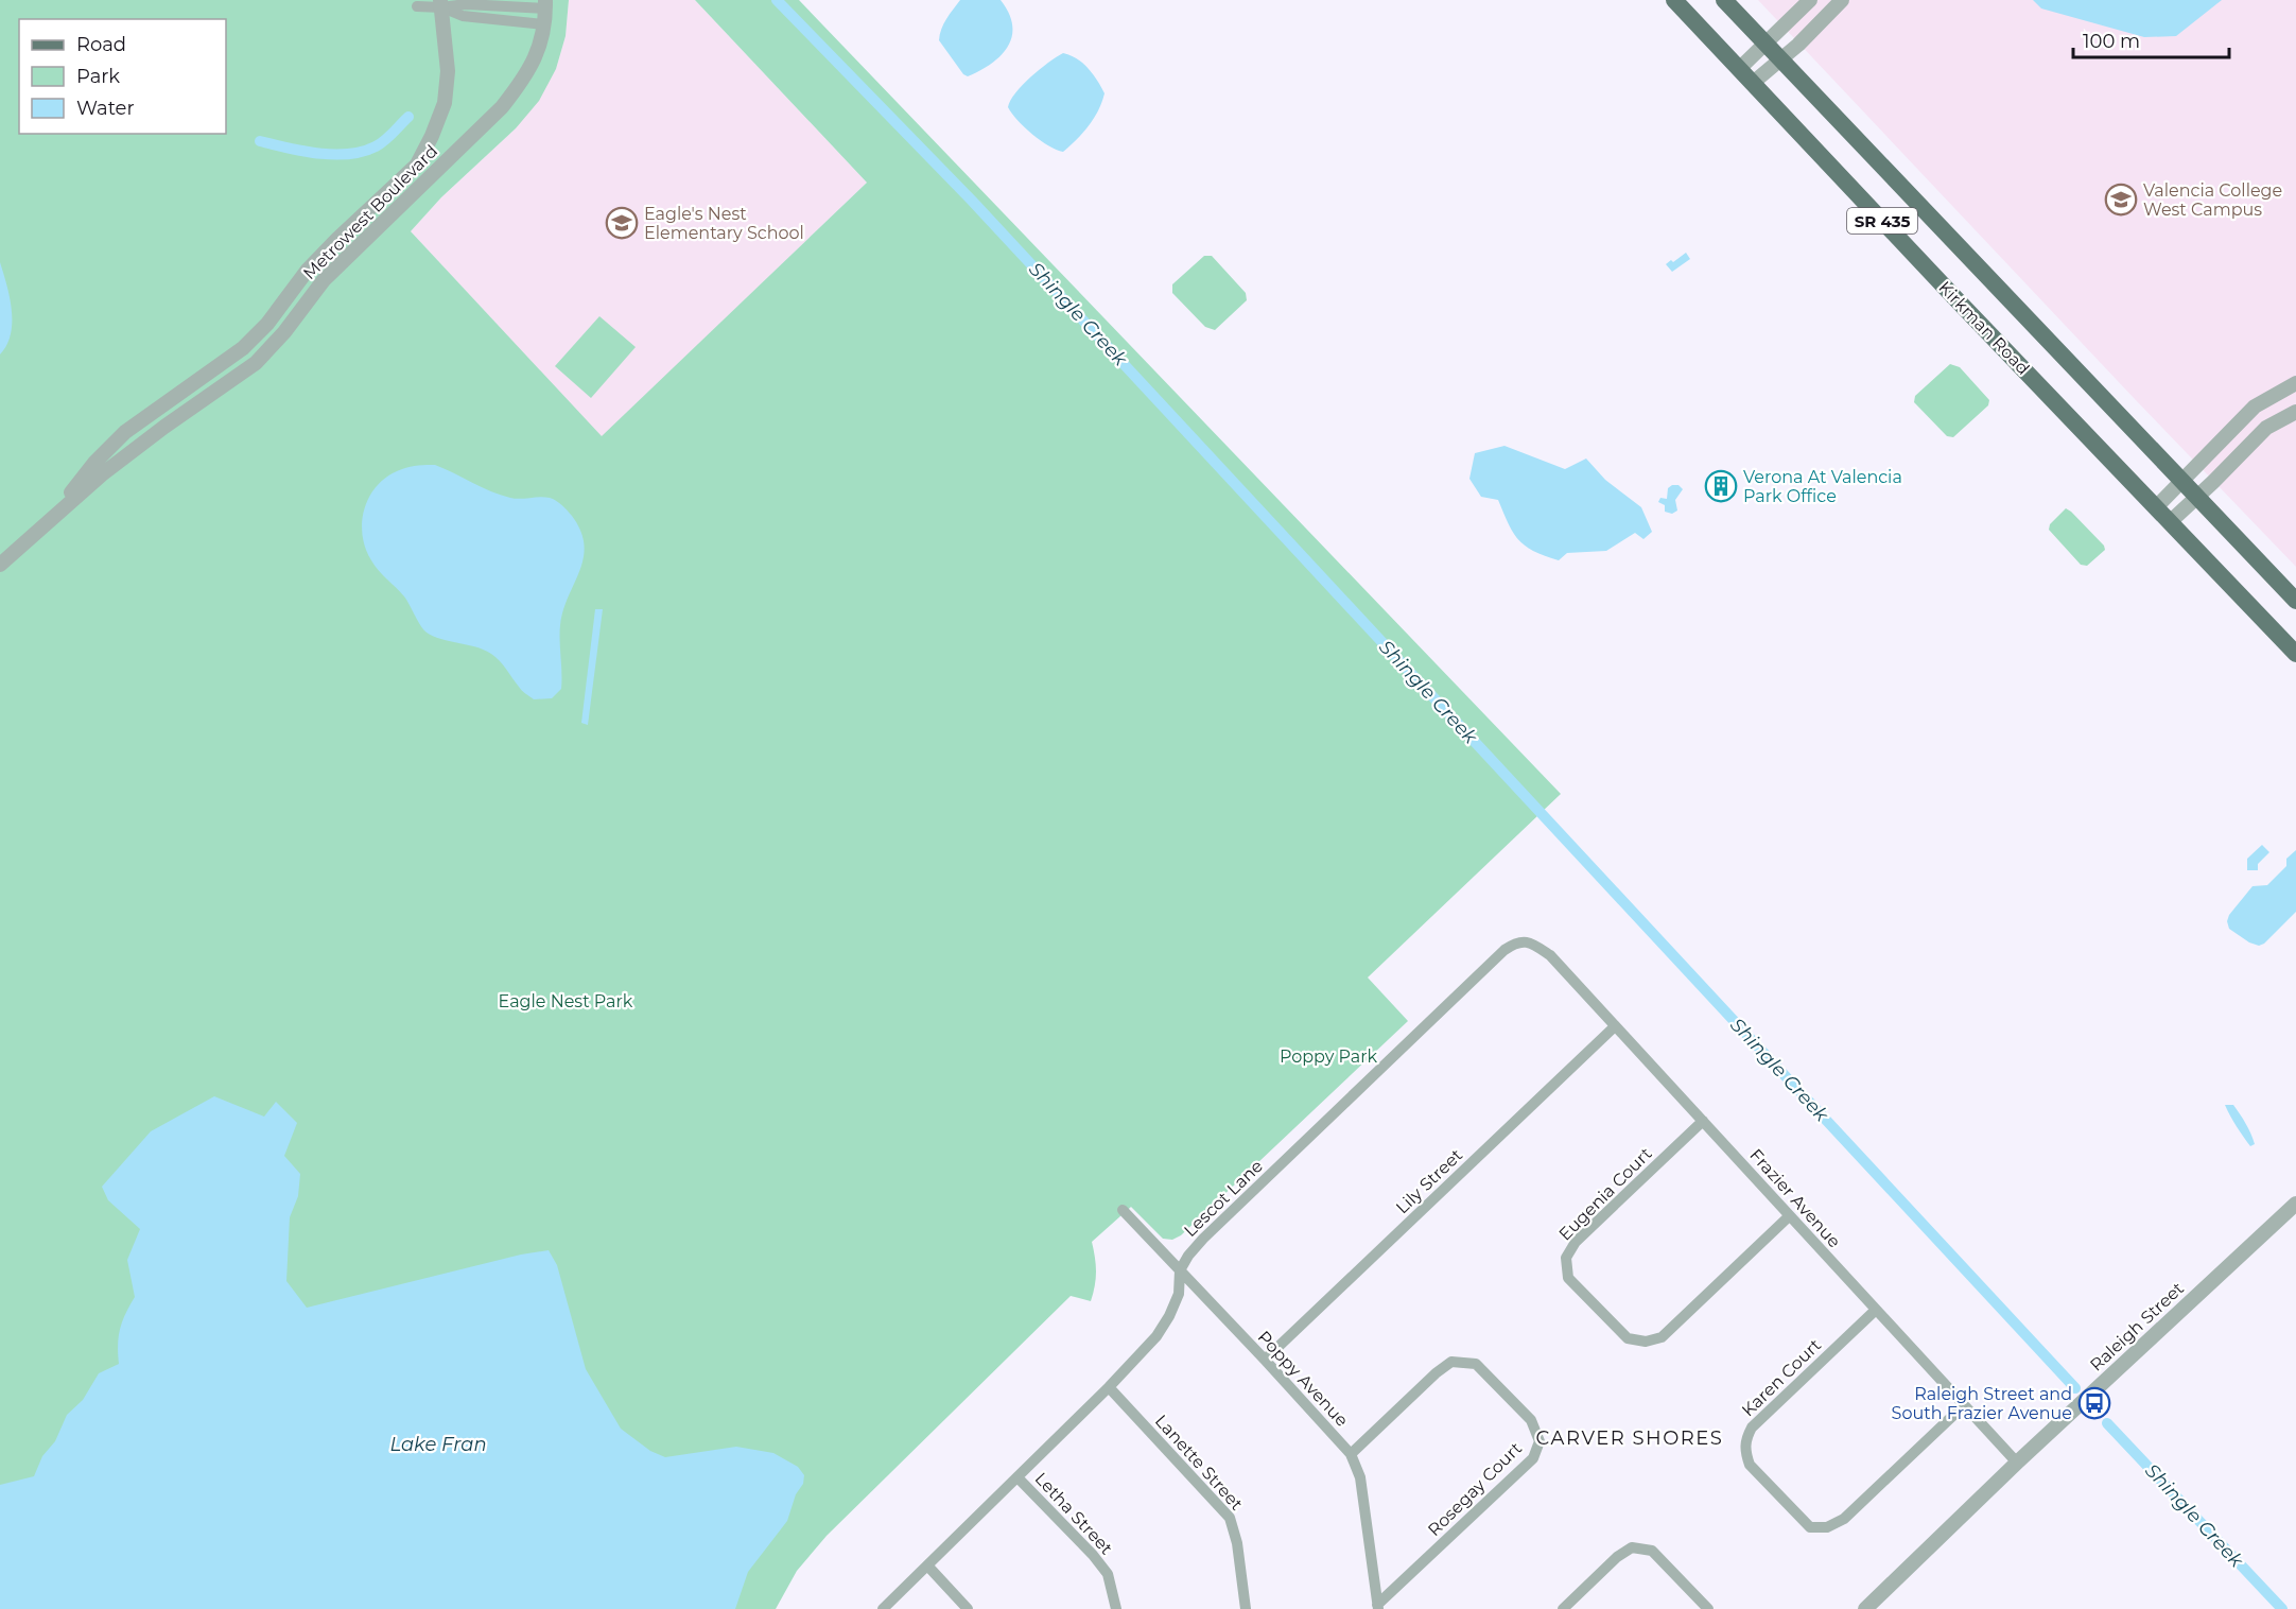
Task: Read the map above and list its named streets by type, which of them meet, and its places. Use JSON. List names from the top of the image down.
{
  "streets": {
    "main road": ["SR 435", "Kirkman Road"],
    "street": [
      "Metrowest Boulevard",
      "Lily Street",
      "Eugenia Court",
      "Lescot Lane",
      "Frazier Avenue",
      "Raleigh Street",
      "Karen Court",
      "Poppy Avenue",
      "Lanette Street",
      "Rosegay Court",
      "Letha Street"
    ]
  },
  "crossings": [
    ["Lily Street", "Frazier Avenue"],
    ["Lily Street", "Poppy Avenue"],
    ["Eugenia Court", "Frazier Avenue"],
    ["Lescot Lane", "Frazier Avenue"],
    ["Lescot Lane", "Poppy Avenue"],
    ["Lescot Lane", "Lanette Street"],
    ["Lescot Lane", "Letha Street"],
    ["Frazier Avenue", "Raleigh Street"],
    ["Frazier Avenue", "Karen Court"],
    ["Poppy Avenue", "Rosegay Court"]
  ],
  "districts": ["CARVER SHORES"],
  "water": ["Shingle Creek", "Lake Fran"],
  "parks": ["Eagle Nest Park", "Poppy Park"],
  "places": {
    "school or university": ["Valencia College West Campus", "Eagle's Nest Elementary School"],
    "building": ["Verona At Valencia Park Office"],
    "bus stop": ["Raleigh Street and South Frazier Avenue"]
  },
  "legend": ["Road", "Park", "Water"],
  "scale_bar": "100 m"
}
